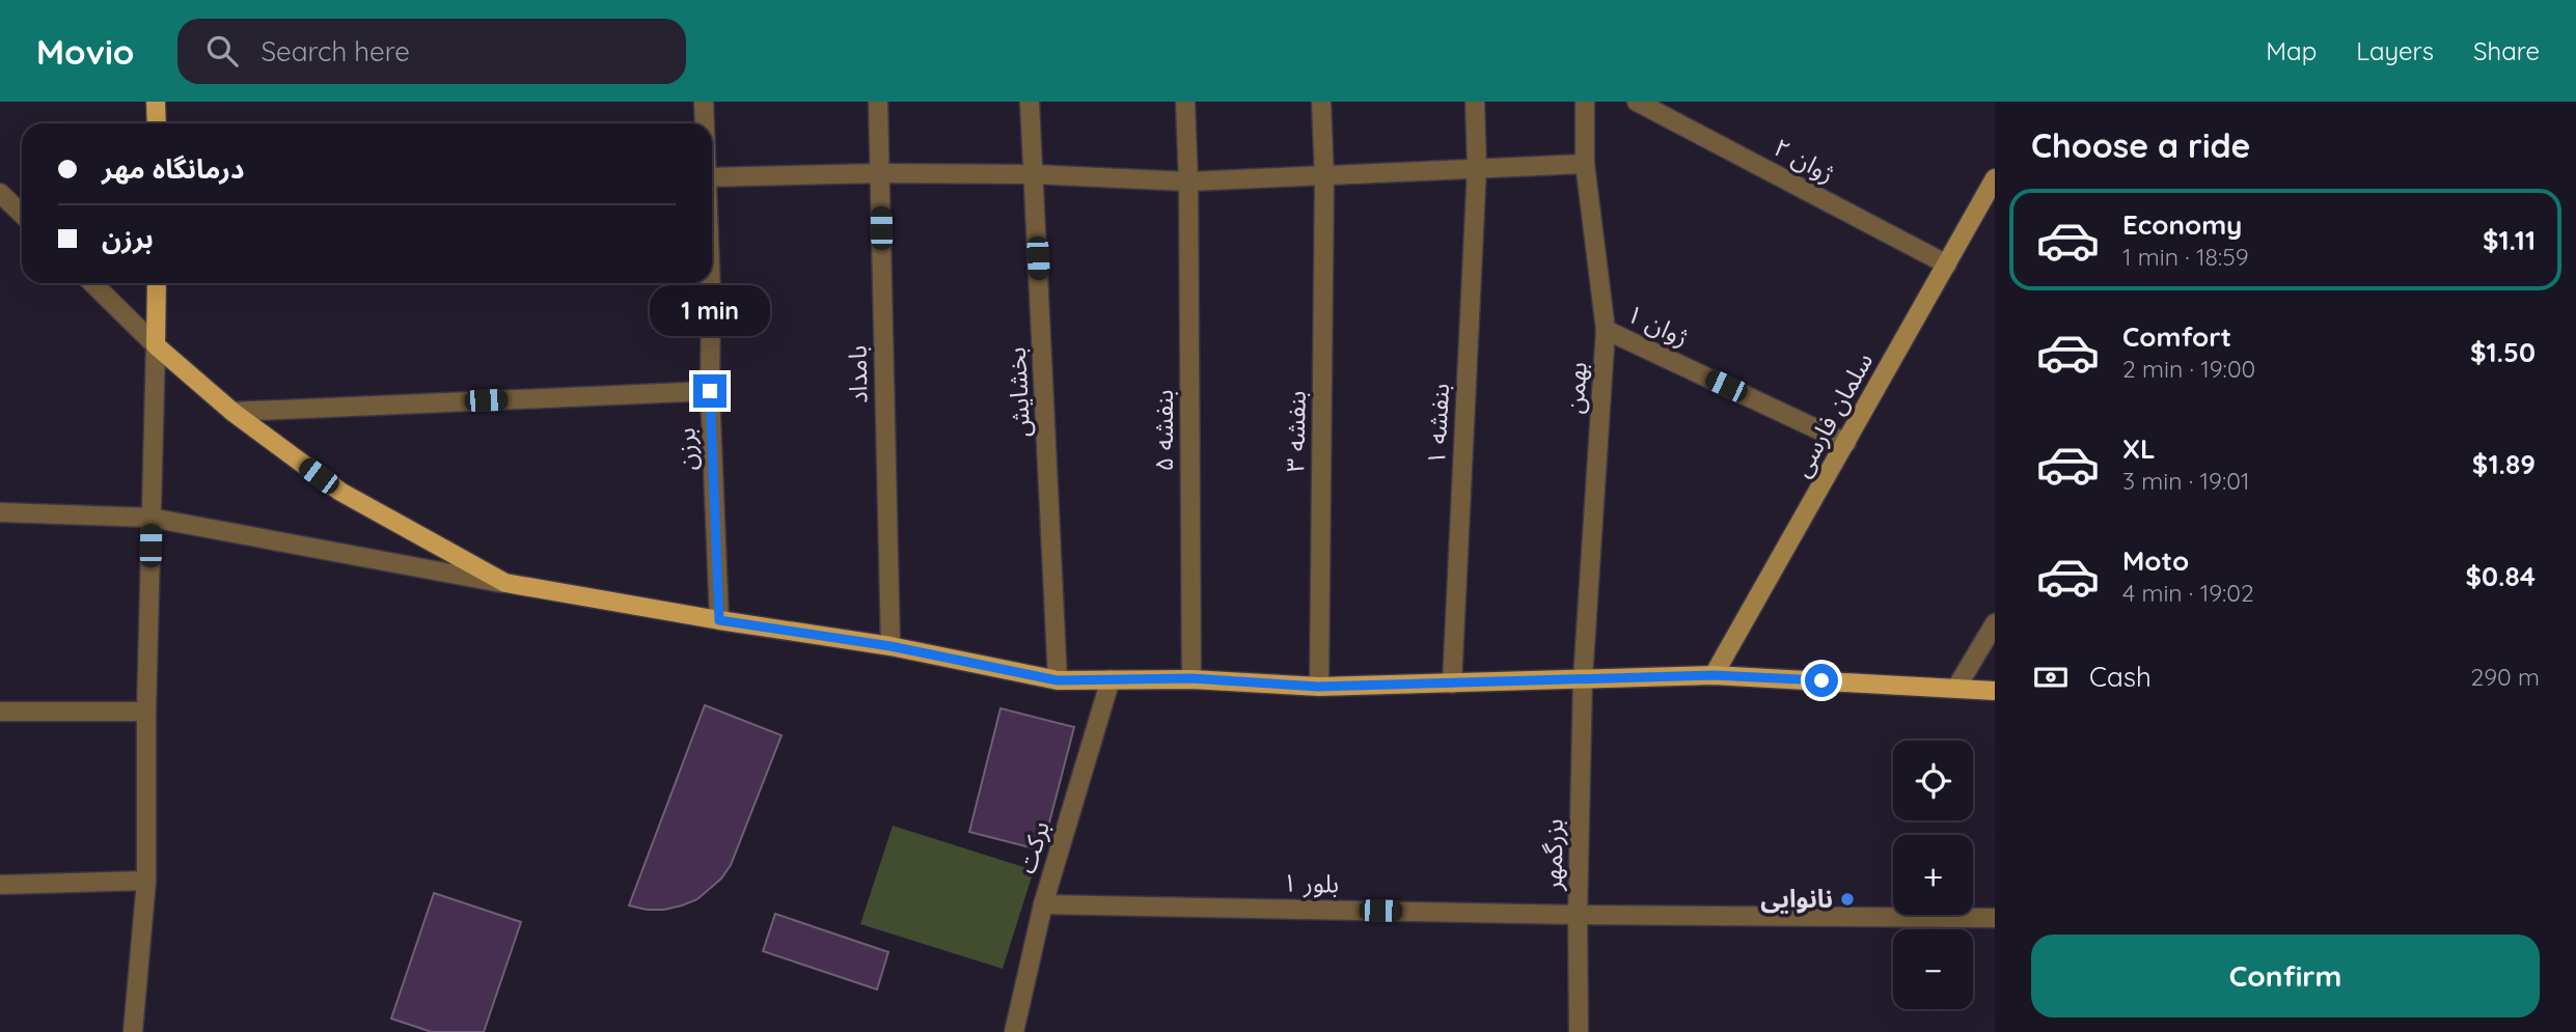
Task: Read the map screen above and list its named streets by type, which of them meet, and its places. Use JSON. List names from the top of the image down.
{
  "streets": {
    "main road": ["سلمان فارسی"],
    "street": [
      "ژوان ۲",
      "ژوان ۱",
      "بامداد",
      "بهمن",
      "بخشایش",
      "بنفشه ۱",
      "بنفشه ۵",
      "بنفشه ۳",
      "برزن",
      "برکت",
      "بزرگمهر",
      "بلور ۱"
    ]
  },
  "crossings": [
    ["ژوان ۲", "سلمان فارسی"],
    ["ژوان ۱", "بهمن"],
    ["ژوان ۱", "سلمان فارسی"],
    ["بهمن", "بزرگمهر"],
    ["برکت", "بلور ۱"],
    ["بزرگمهر", "بلور ۱"]
  ],
  "places": ["نانوایی"],
  "page": {
    "header": "Movio",
    "search": "Search here",
    "nav": ["Map", "Layers", "Share"],
    "heading": "Choose a ride",
    "banner": ["درمانگاه مهر", "برزن"],
    "list": [
      {
        "name": "Economy",
        "note": "1 min · 18:59",
        "value": "$1.11"
      },
      {
        "name": "Comfort",
        "note": "2 min · 19:00",
        "value": "$1.50"
      },
      {
        "name": "XL",
        "note": "3 min · 19:01",
        "value": "$1.89"
      },
      {
        "name": "Moto",
        "note": "4 min · 19:02",
        "value": "$0.84"
      }
    ],
    "bubble": "1 min",
    "pay": ["Cash", "290 m"],
    "map_buttons": ["+", "−"],
    "buttons": "Confirm"
  }
}
